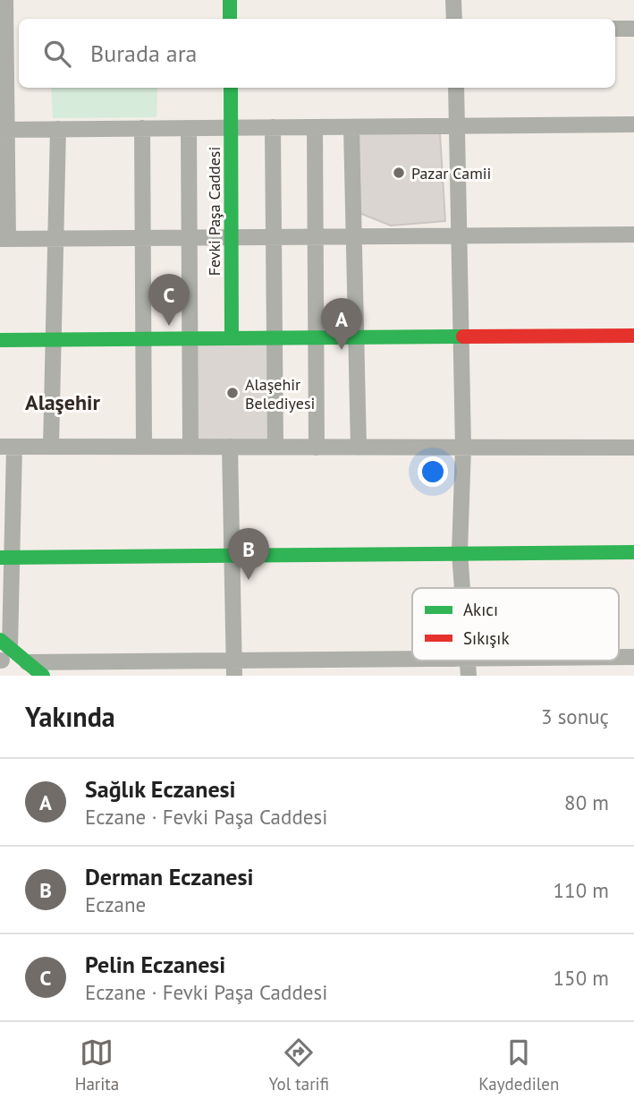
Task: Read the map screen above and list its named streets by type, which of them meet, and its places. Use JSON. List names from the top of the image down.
{
  "streets": {
    "street": ["Fevki Paşa Caddesi"]
  },
  "districts": ["Alaşehir"],
  "places": ["Pazar Camii", "Alaşehir Belediyesi"],
  "legend": ["Akıcı", "Sıkışık"],
  "page": {
    "search": "Burada ara",
    "pins": ["C", "A", "B"],
    "heading": ["Yakında", "3 sonuç"],
    "list": [
      {
        "mark": "A",
        "name": "Sağlık Eczanesi",
        "note": "Eczane · Fevki Paşa Caddesi",
        "value": "80 m"
      },
      {
        "mark": "B",
        "name": "Derman Eczanesi",
        "note": "Eczane",
        "value": "110 m"
      },
      {
        "mark": "C",
        "name": "Pelin Eczanesi",
        "note": "Eczane · Fevki Paşa Caddesi",
        "value": "150 m"
      }
    ],
    "nav": ["Harita", "Yol tarifi", "Kaydedilen"]
  }
}
